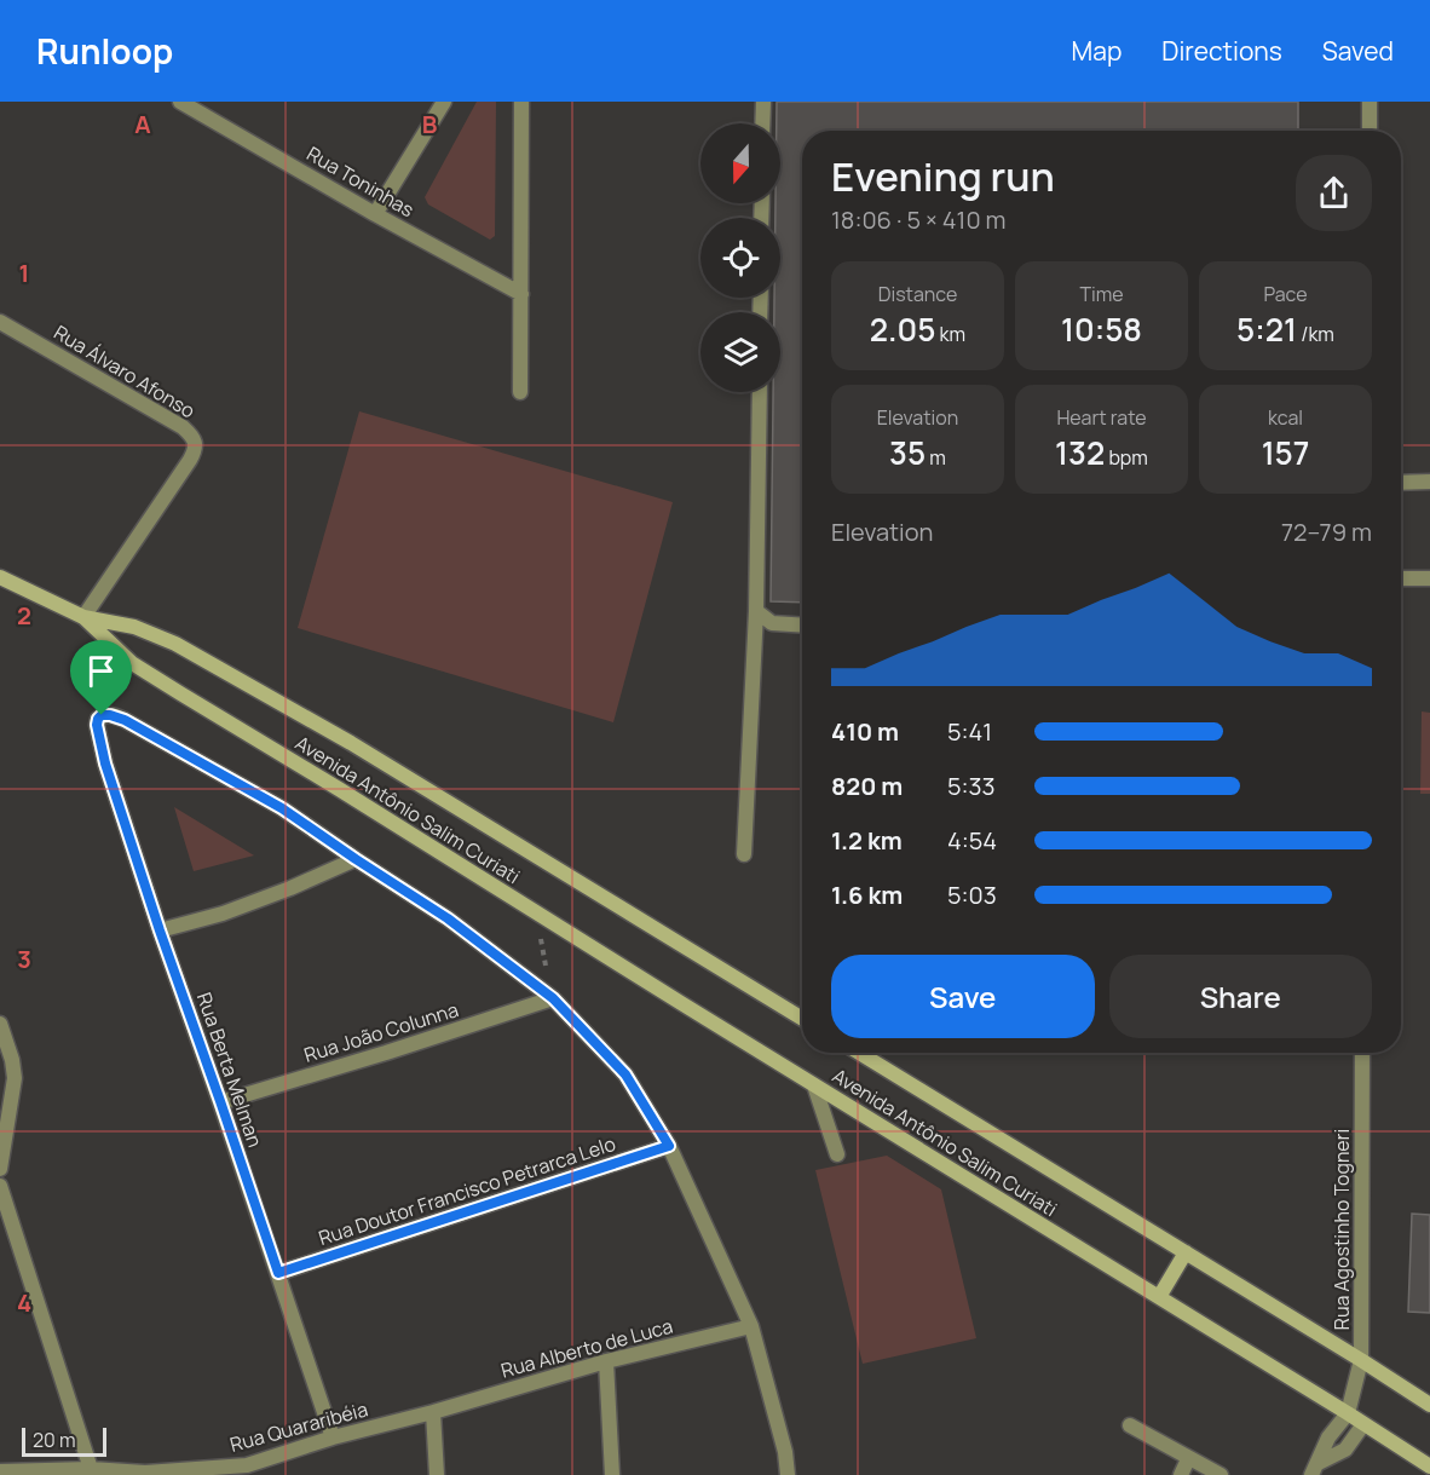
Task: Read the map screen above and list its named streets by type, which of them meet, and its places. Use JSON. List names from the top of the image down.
{
  "streets": {
    "street": [
      "Rua Toninhas",
      "Rua Álvaro Afonso",
      "Avenida Antônio Salim Curiati",
      "Rua João Colunna",
      "Rua Berta Melman",
      "Rua Doutor Francisco Petrarca Lelo",
      "Rua Agostinho Togneri",
      "Rua Alberto de Luca",
      "Rua Quararibéia"
    ]
  },
  "crossings": [
    ["Rua Álvaro Afonso", "Avenida Antônio Salim Curiati"],
    ["Avenida Antônio Salim Curiati", "Rua Agostinho Togneri"],
    ["Rua João Colunna", "Rua Berta Melman"],
    ["Rua Berta Melman", "Rua Doutor Francisco Petrarca Lelo"],
    ["Rua Berta Melman", "Rua Quararibéia"],
    ["Rua Alberto de Luca", "Rua Quararibéia"]
  ],
  "scale_bar": "20 m",
  "north": "bottom",
  "page": {
    "header": "Runloop",
    "nav": ["Map", "Directions", "Saved"],
    "heading": ["Evening run", "18:06 · 5 × 410 m"],
    "stats": [
      ["Distance", "2.05 km"],
      ["Time", "10:58"],
      ["Pace", "5:21 /km"],
      ["Elevation", "35 m"],
      ["Heart rate", "132 bpm"],
      ["kcal", "157"]
    ],
    "chart": ["Elevation", "72–79 m"],
    "list": [
      {
        "name": "410 m",
        "note": "5:41"
      },
      {
        "name": "820 m",
        "note": "5:33"
      },
      {
        "name": "1.2 km",
        "note": "4:54"
      },
      {
        "name": "1.6 km",
        "note": "5:03"
      }
    ],
    "buttons": ["Save", "Share"],
    "scale": "20 m"
  },
  "grid": {
    "columns": ["A", "B"],
    "rows": [
      "1",
      "2",
      "3",
      "4"
    ]
  }
}
